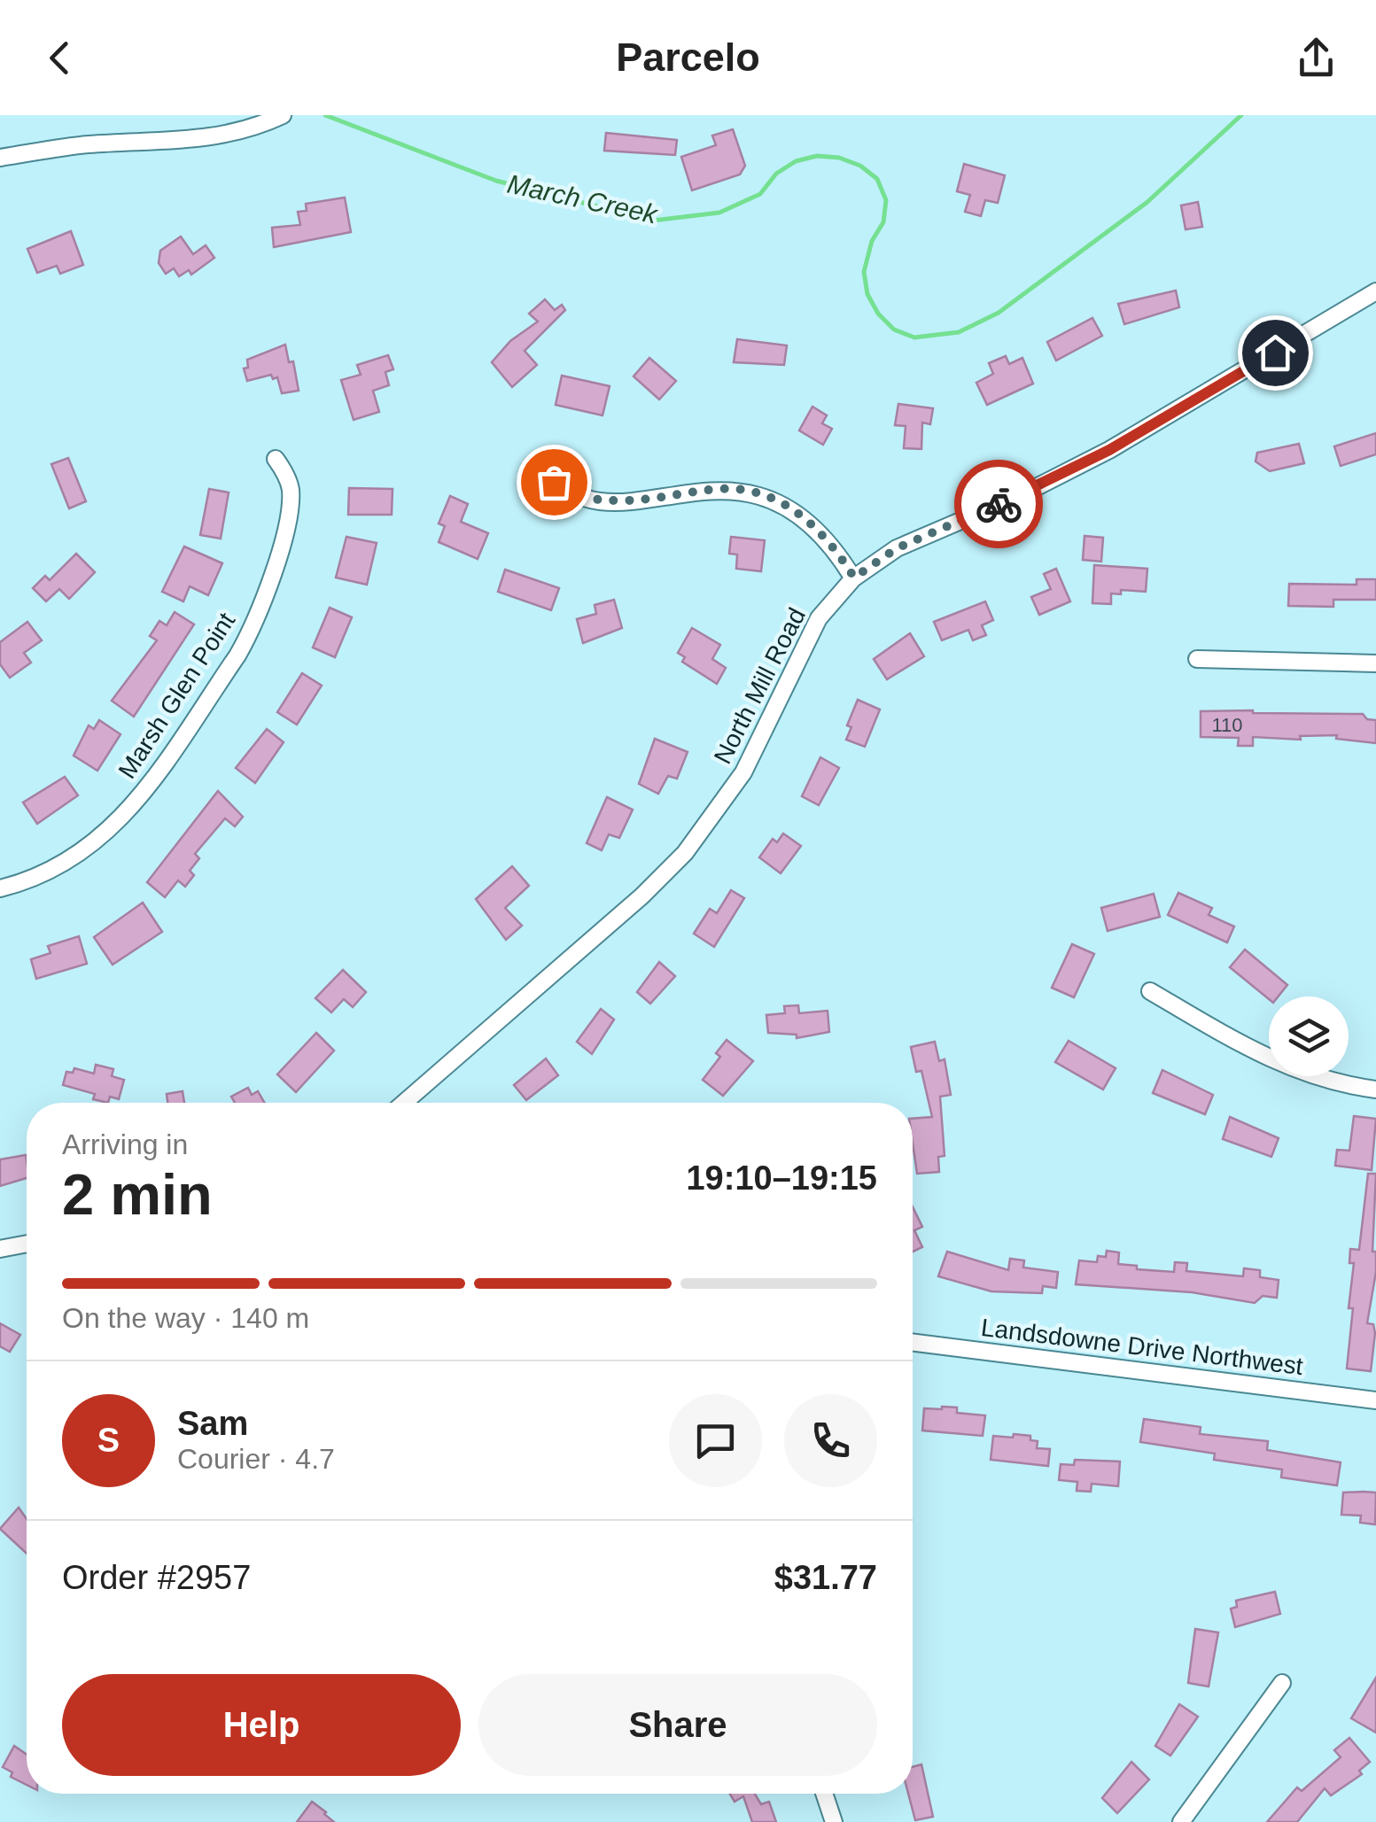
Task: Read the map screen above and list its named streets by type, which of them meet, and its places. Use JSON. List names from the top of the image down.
{
  "streets": {
    "street": ["North Mill Road", "Marsh Glen Point", "Landsdowne Drive Northwest"]
  },
  "water": ["March Creek"],
  "house_numbers": ["110"],
  "page": {
    "header": "Parcelo",
    "heading": ["2 min", "Arriving in", "19:10–19:15"],
    "panel": [
      "Sam",
      "Courier · 4.7",
      "Order #2957",
      "$31.77"
    ],
    "bar": "On the way · 140 m",
    "round": "S",
    "buttons": ["Help", "Share"]
  }
}
